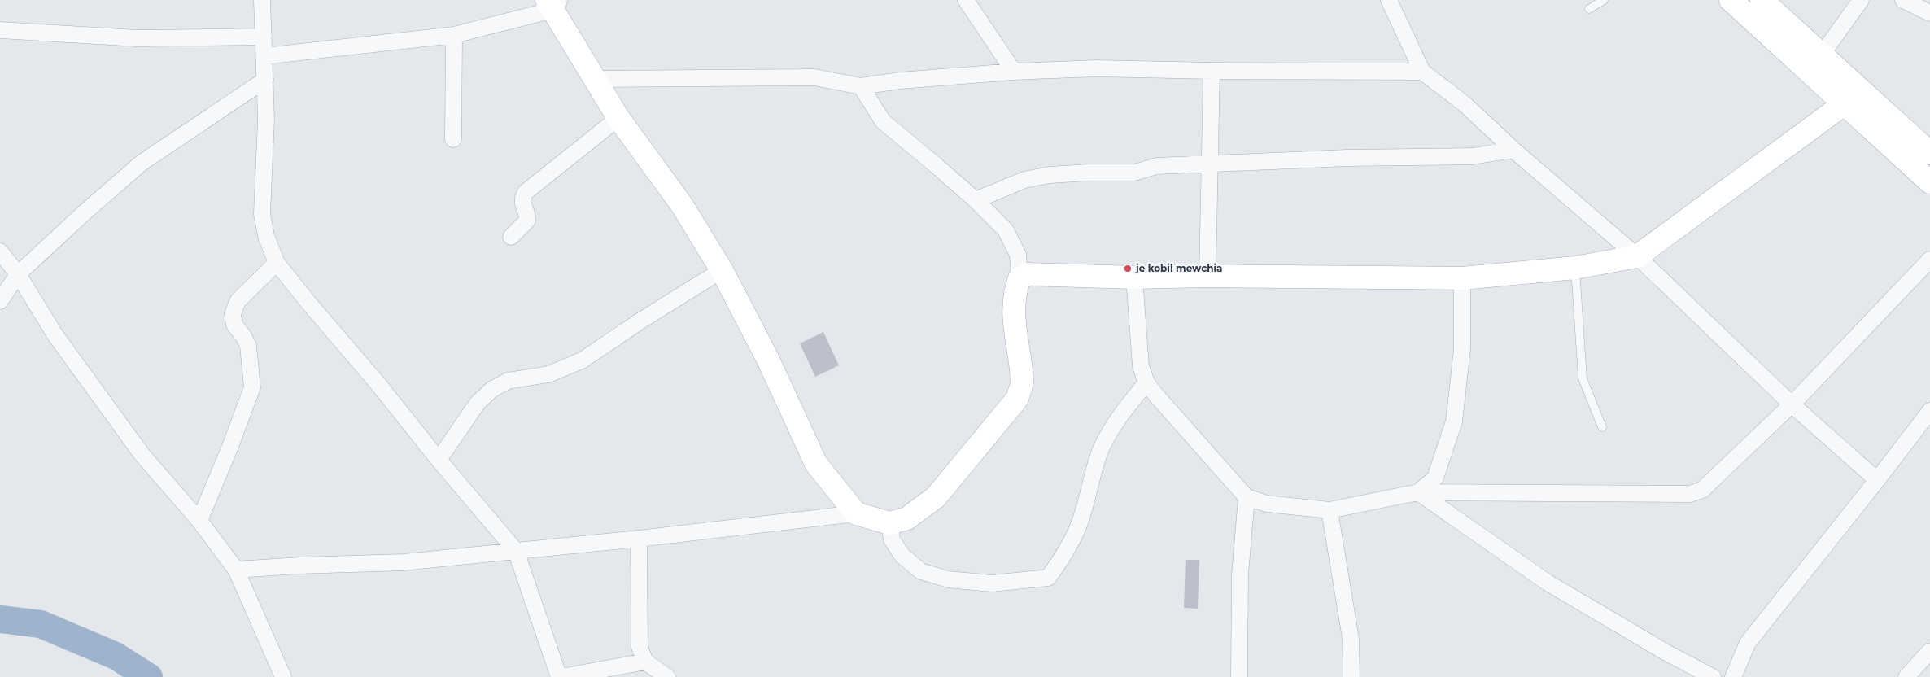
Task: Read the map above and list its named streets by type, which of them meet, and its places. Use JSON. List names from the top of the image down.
{
  "places": ["je kobil mewchia"]
}
